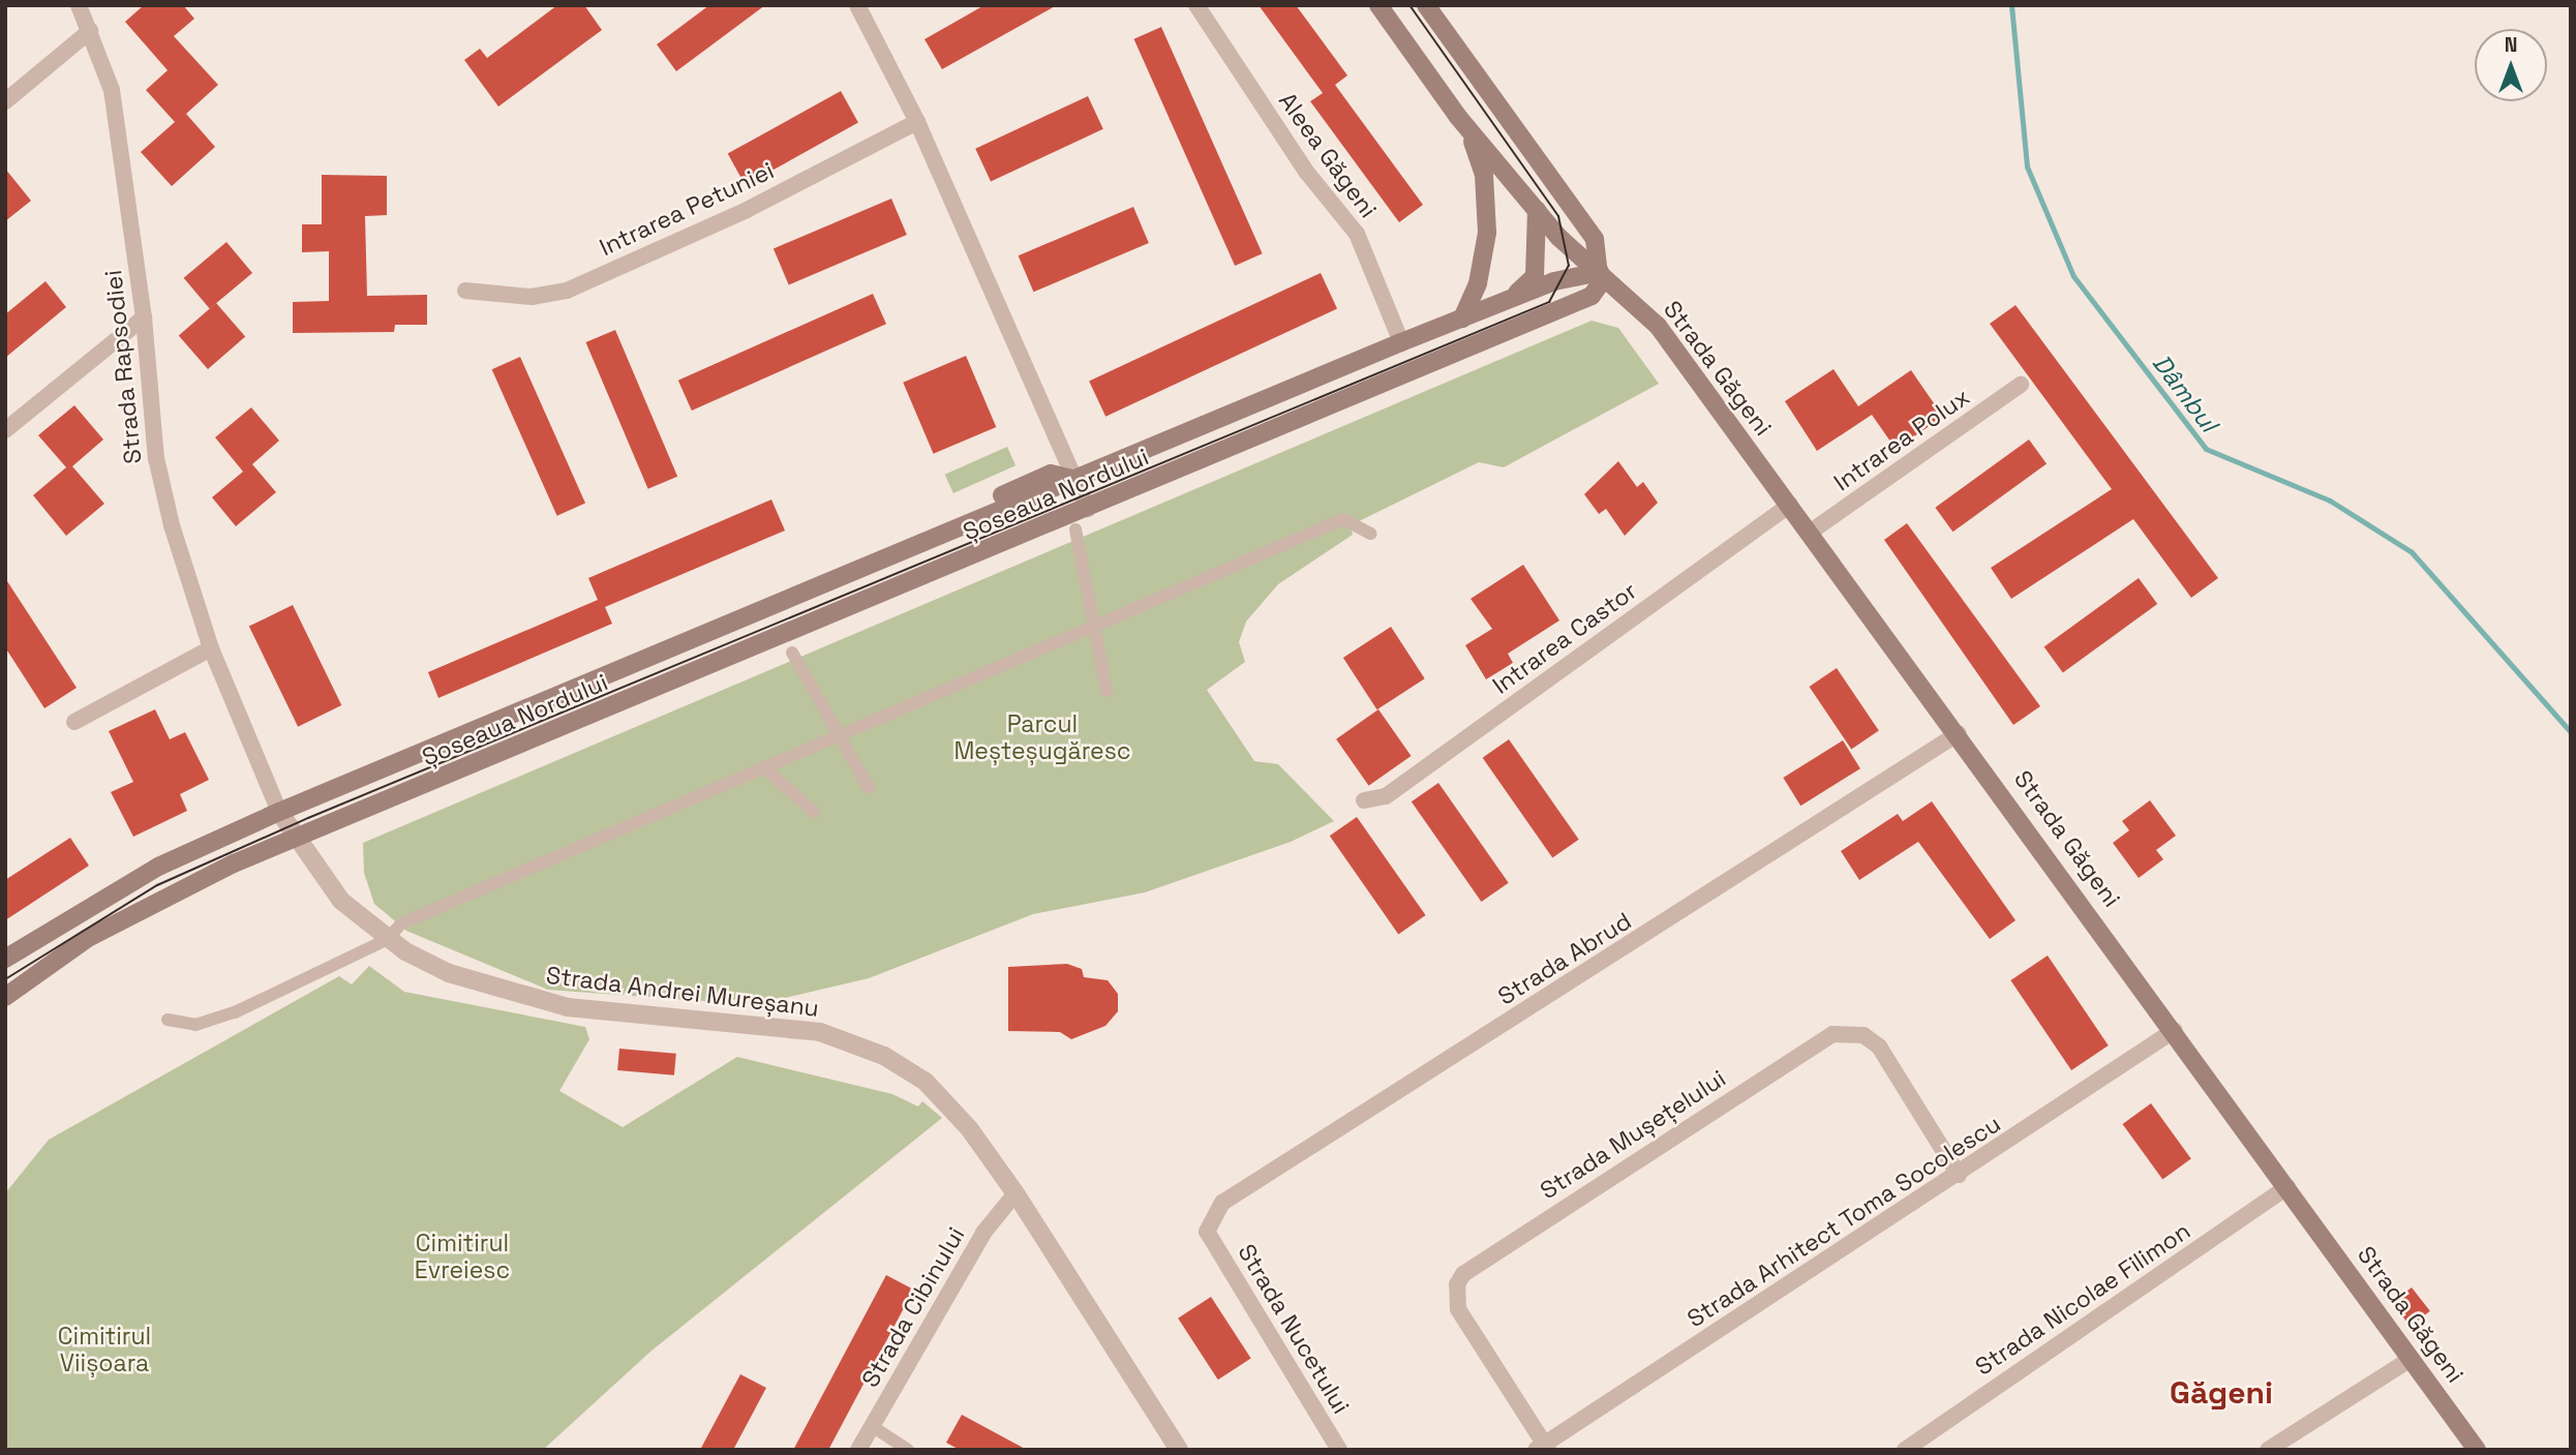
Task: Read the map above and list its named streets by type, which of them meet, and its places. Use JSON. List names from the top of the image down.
{
  "streets": {
    "main road": ["Strada Găgeni", "Șoseaua Nordului"],
    "street": [
      "Aleea Găgeni",
      "Intrarea Petuniei",
      "Strada Rapsodiei",
      "Intrarea Polux",
      "Intrarea Castor",
      "Strada Abrud",
      "Strada Andrei Mureșanu",
      "Strada Mușețelului",
      "Strada Arhitect Toma Socolescu",
      "Strada Nicolae Filimon",
      "Strada Cibinului",
      "Strada Nucetului"
    ]
  },
  "crossings": [
    ["Aleea Găgeni", "Șoseaua Nordului"],
    ["Strada Rapsodiei", "Șoseaua Nordului"],
    ["Strada Rapsodiei", "Strada Andrei Mureșanu"],
    ["Strada Găgeni", "Intrarea Polux"],
    ["Strada Găgeni", "Șoseaua Nordului"],
    ["Strada Găgeni", "Intrarea Castor"],
    ["Strada Găgeni", "Strada Abrud"],
    ["Strada Găgeni", "Strada Arhitect Toma Socolescu"],
    ["Strada Găgeni", "Strada Nicolae Filimon"],
    ["Șoseaua Nordului", "Strada Andrei Mureșanu"],
    ["Strada Abrud", "Strada Nucetului"],
    ["Strada Andrei Mureșanu", "Strada Cibinului"],
    ["Strada Mușețelului", "Strada Arhitect Toma Socolescu"]
  ],
  "districts": ["Găgeni"],
  "water": ["Dâmbul"],
  "parks": ["Parcul Meșteșugăresc", "Cimitirul Evreiesc", "Cimitirul Viișoara"],
  "north": "top"
}
